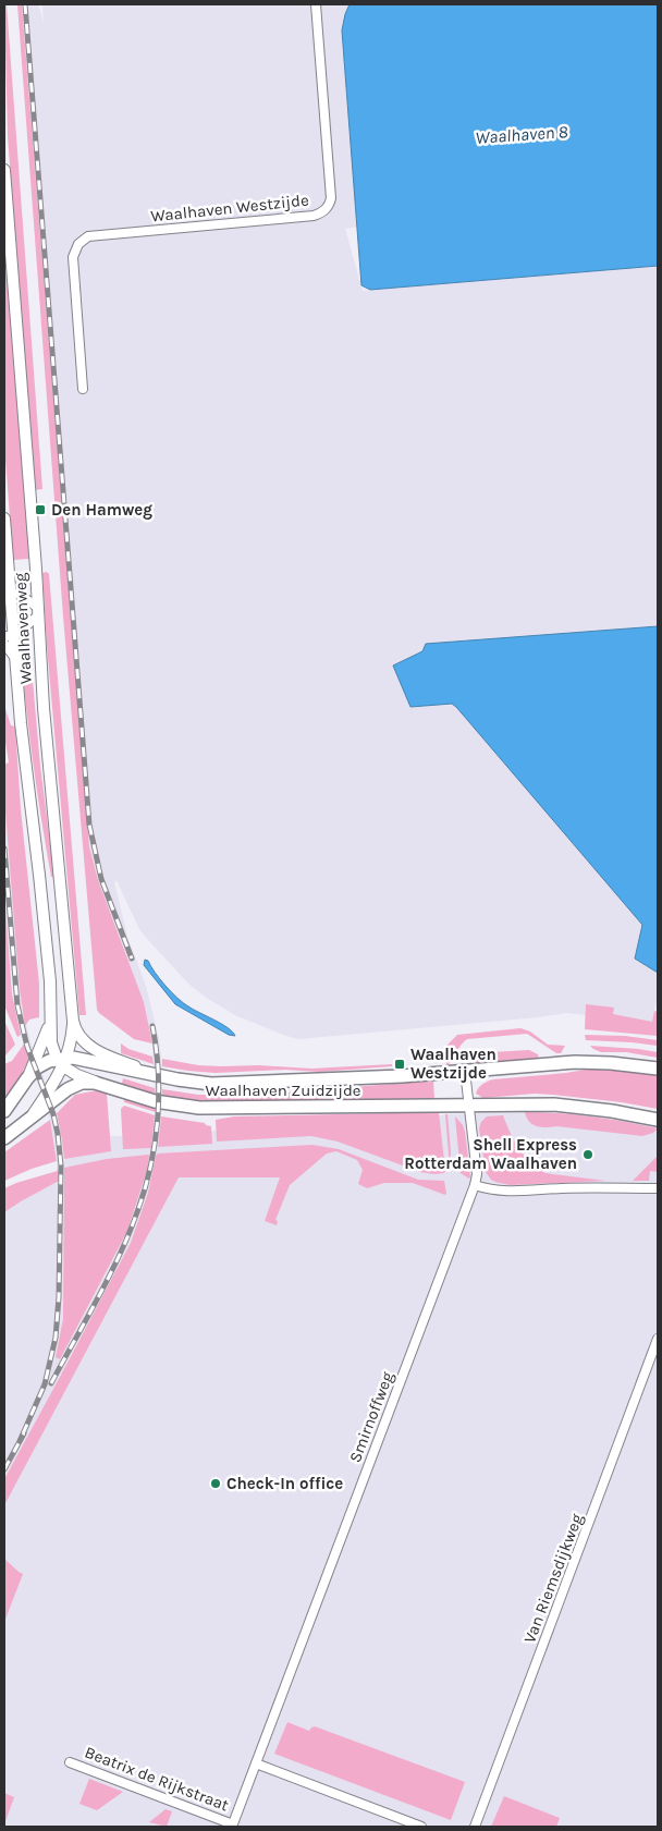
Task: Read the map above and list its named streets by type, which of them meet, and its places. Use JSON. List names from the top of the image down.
{
  "streets": {
    "main road": ["Waalhaven Zuidzijde"],
    "street": [
      "Waalhaven Westzijde",
      "Waalhavenweg",
      "Smirnoffweg",
      "Van Riemsdijkweg",
      "Beatrix de Rijkstraat"
    ]
  },
  "crossings": [
    ["Waalhavenweg", "Waalhaven Zuidzijde"],
    ["Waalhaven Zuidzijde", "Smirnoffweg"],
    ["Smirnoffweg", "Beatrix de Rijkstraat"]
  ],
  "water": ["Waalhaven 8"],
  "places": {
    "transit": ["Den Hamweg", "Waalhaven Westzijde"],
    "other": ["Shell Express Rotterdam Waalhaven", "Check-In office"]
  }
}
